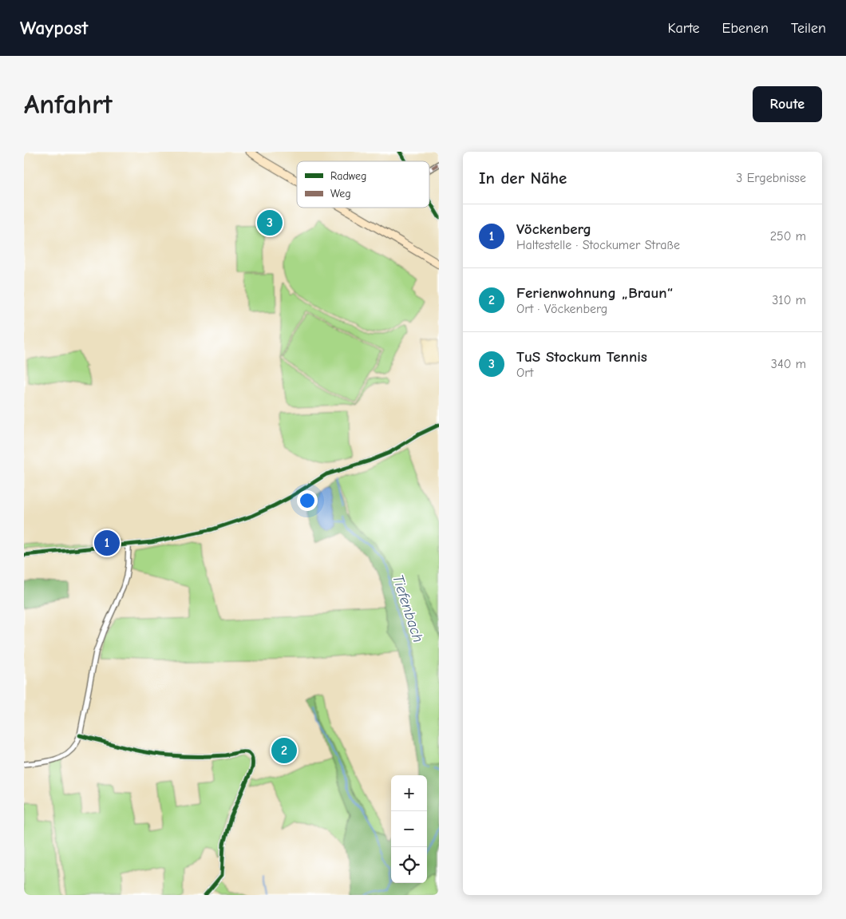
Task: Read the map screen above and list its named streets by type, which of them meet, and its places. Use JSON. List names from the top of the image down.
{
  "water": ["Tiefenbach"],
  "legend": ["Radweg", "Weg"],
  "page": {
    "header": "Waypost",
    "nav": ["Karte", "Ebenen", "Teilen"],
    "buttons": "Route",
    "title": "Anfahrt",
    "heading": ["In der Nähe", "3 Ergebnisse"],
    "list": [
      {
        "mark": "1",
        "name": "Vöckenberg",
        "note": "Haltestelle · Stockumer Straße",
        "value": "250 m"
      },
      {
        "mark": "2",
        "name": "Ferienwohnung „Braun“",
        "note": "Ort · Vöckenberg",
        "value": "310 m"
      },
      {
        "mark": "3",
        "name": "TuS Stockum Tennis",
        "note": "Ort",
        "value": "340 m"
      }
    ],
    "pins": ["3", "1", "2"],
    "map_buttons": ["+", "−"]
  }
}
